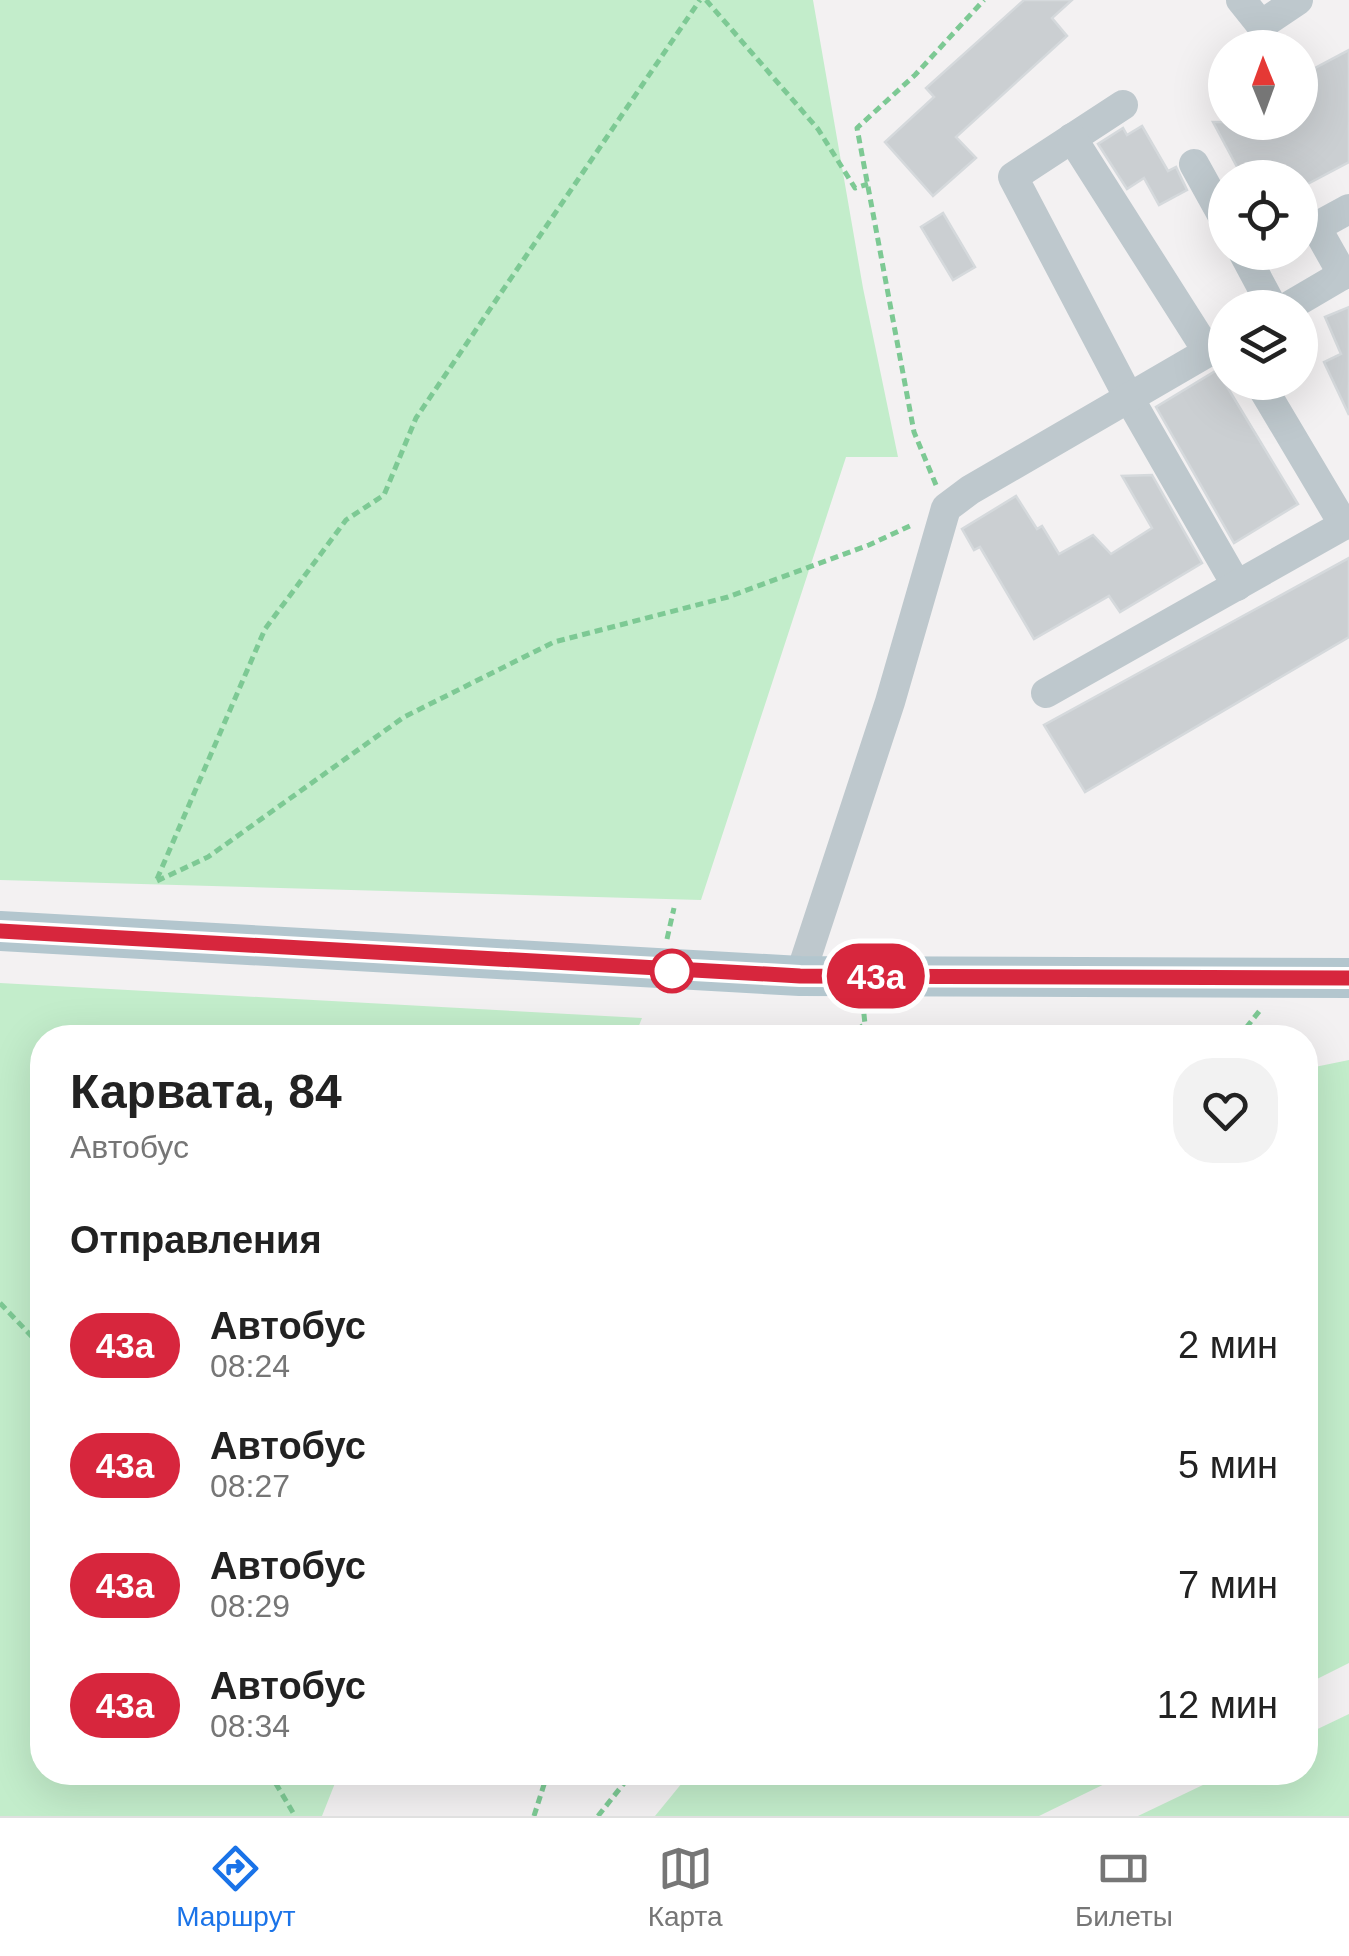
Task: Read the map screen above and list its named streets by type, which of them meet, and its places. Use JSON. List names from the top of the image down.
{
  "lines": ["bus line 43а"],
  "north": "top",
  "page": {
    "on_map": "43а",
    "heading": [
      ["Карвата, 84", "Автобус"],
      "Отправления"
    ],
    "list": [
      {
        "mark": "43а",
        "name": "Автобус",
        "note": "08:24",
        "value": "2 мин"
      },
      {
        "mark": "43а",
        "name": "Автобус",
        "note": "08:27",
        "value": "5 мин"
      },
      {
        "mark": "43а",
        "name": "Автобус",
        "note": "08:29",
        "value": "7 мин"
      },
      {
        "mark": "43а",
        "name": "Автобус",
        "note": "08:34",
        "value": "12 мин"
      }
    ],
    "tabs": ["Маршрут", "Карта", "Билеты"]
  }
}
